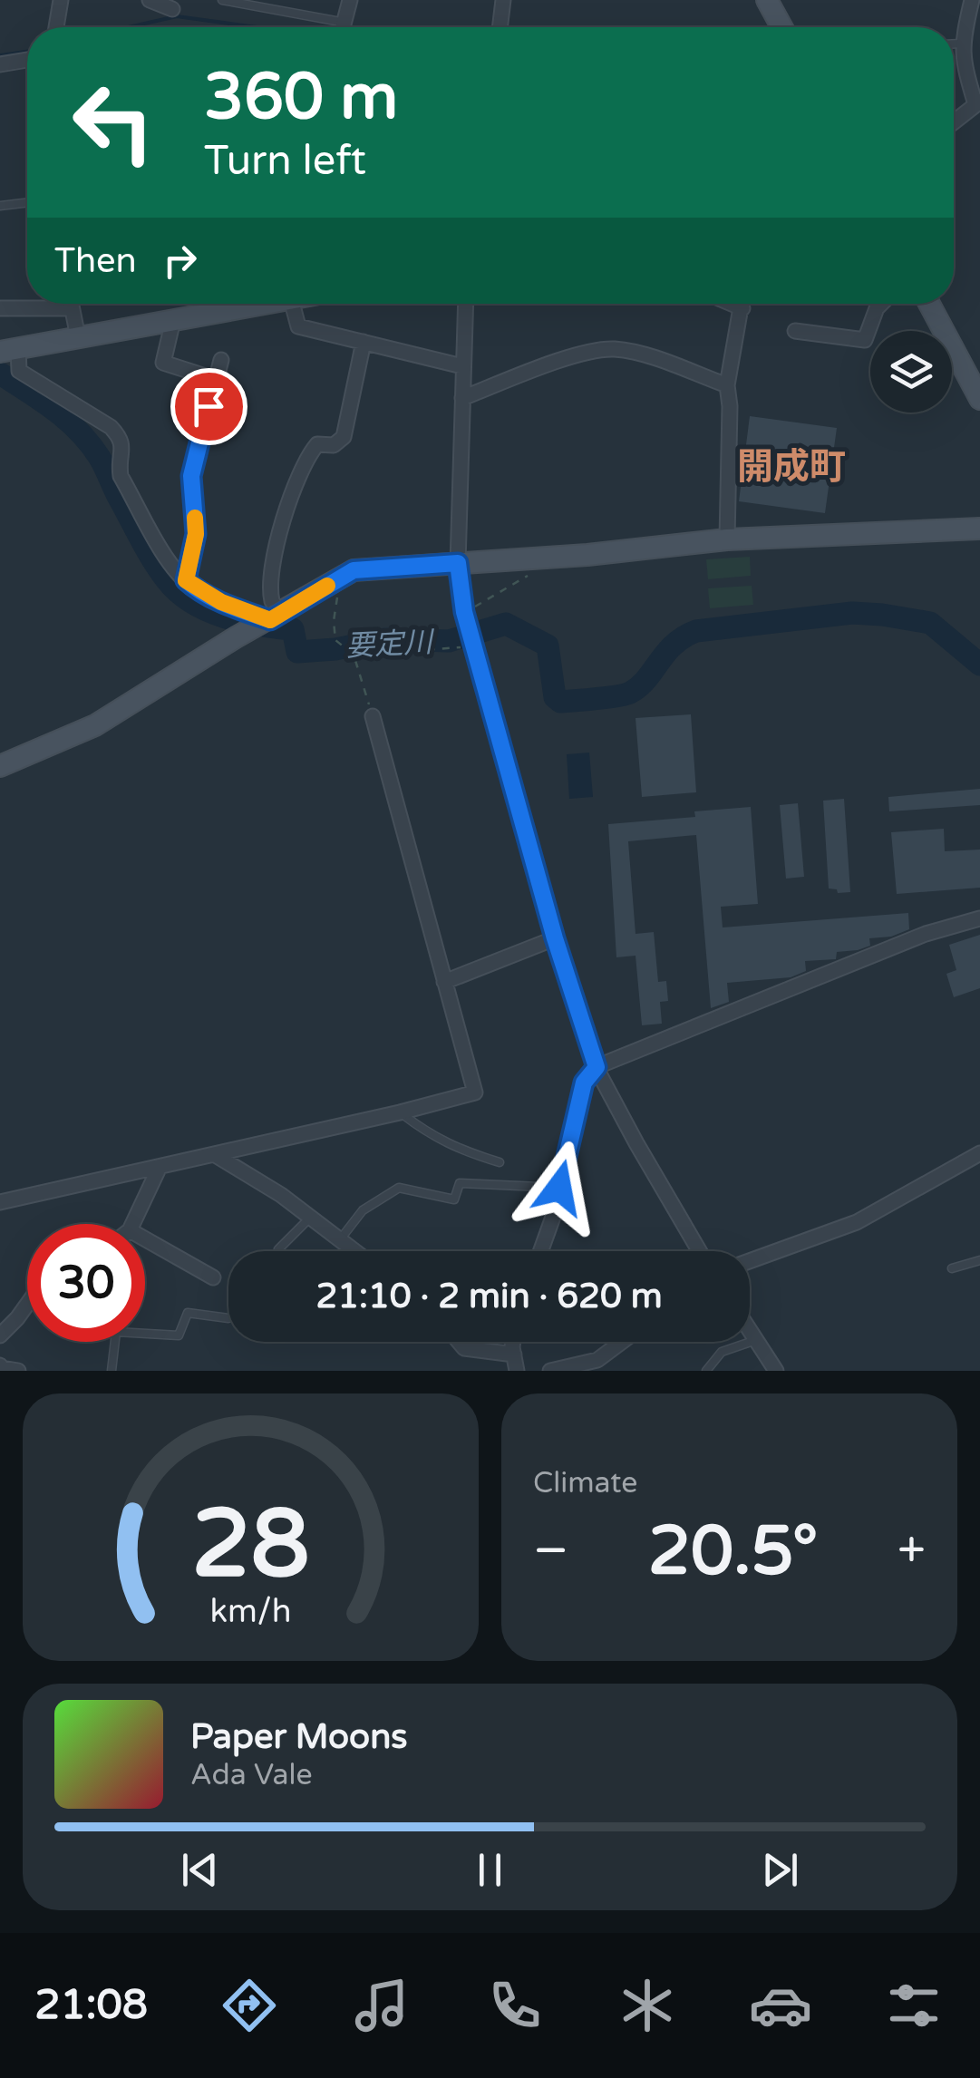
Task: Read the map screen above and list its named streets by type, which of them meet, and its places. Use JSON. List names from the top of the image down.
{
  "districts": ["開成町"],
  "water": ["要定川"],
  "page": {
    "turn": ["360 m", "Turn left"],
    "then": "Then",
    "limit": "30",
    "trip": "21:10 · 2 min · 620 m",
    "tile": "Climate",
    "heat": ["−", "20.5°", "+"],
    "song": ["Paper Moons", "Ada Vale"],
    "tabs": "21:08",
    "gauge": ["28", "km/h"]
  }
}
